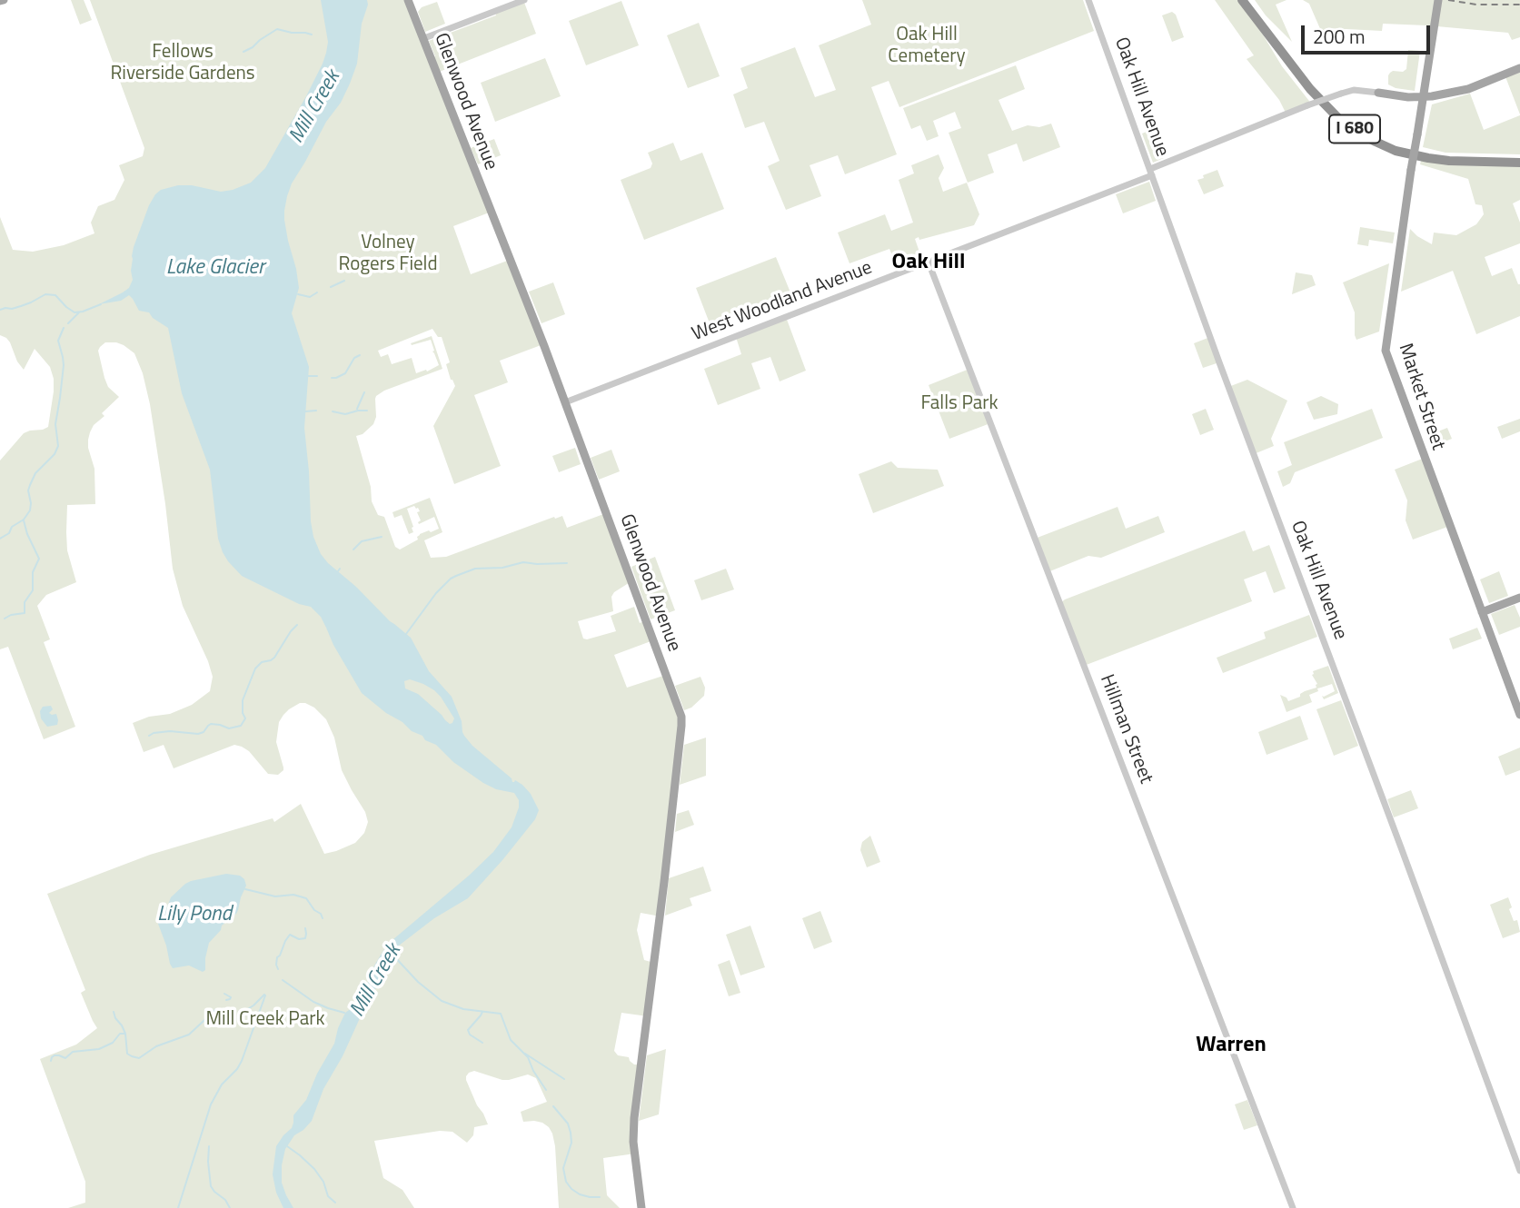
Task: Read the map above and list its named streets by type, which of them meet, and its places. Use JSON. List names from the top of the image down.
{
  "streets": {
    "highway": ["I 680"],
    "main road": ["Glenwood Avenue", "West Woodland Avenue", "Market Street"],
    "street": ["Oak Hill Avenue", "Hillman Street"]
  },
  "crossings": [
    ["Oak Hill Avenue", "West Woodland Avenue"],
    ["Glenwood Avenue", "West Woodland Avenue"],
    ["West Woodland Avenue", "Market Street"],
    ["West Woodland Avenue", "Hillman Street"]
  ],
  "districts": ["Oak Hill", "Warren"],
  "water": ["Mill Creek", "Lake Glacier", "Lily Pond"],
  "parks": [
    "Oak Hill Cemetery",
    "Fellows Riverside Gardens",
    "Volney Rogers Field",
    "Falls Park",
    "Mill Creek Park"
  ],
  "scale_bar": "200 m"
}
